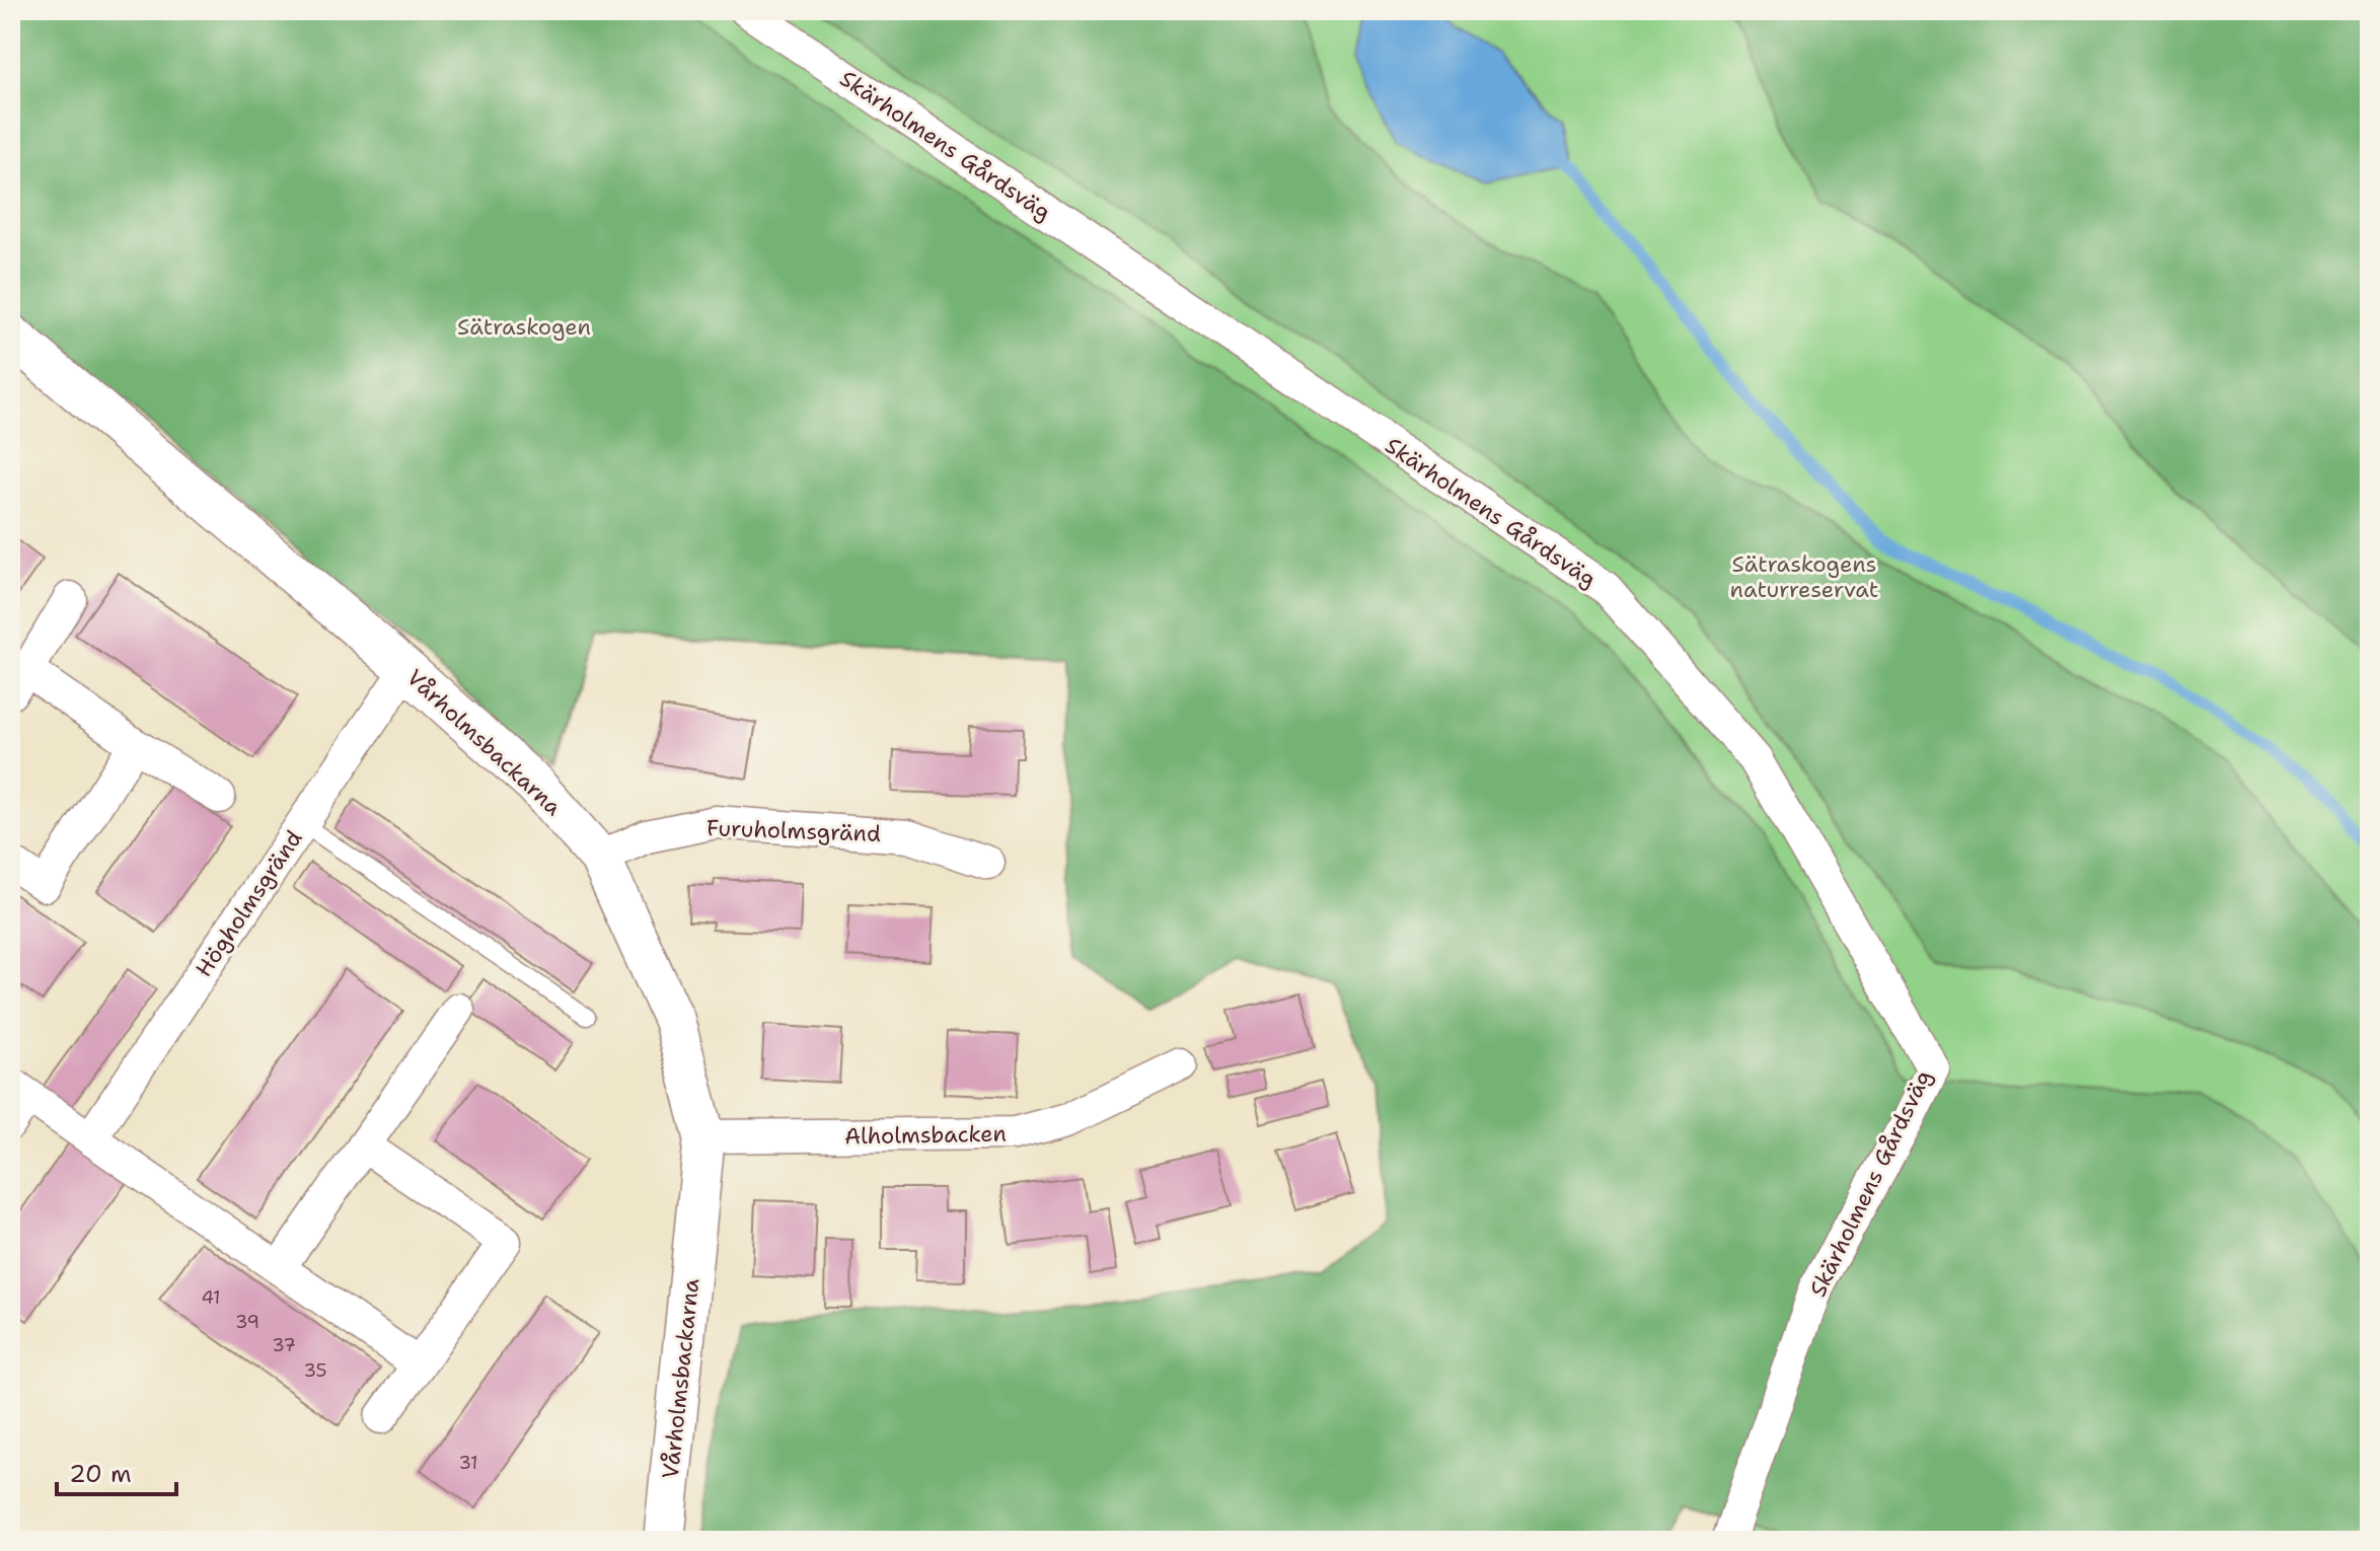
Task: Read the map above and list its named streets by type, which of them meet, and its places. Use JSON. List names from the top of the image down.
{
  "streets": {
    "street": [
      "Skärholmens Gårdsväg",
      "Vårholmsbackarna",
      "Furuholmsgränd",
      "Högholmsgränd",
      "Alholmsbacken"
    ]
  },
  "crossings": [
    ["Vårholmsbackarna", "Furuholmsgränd"],
    ["Vårholmsbackarna", "Högholmsgränd"],
    ["Vårholmsbackarna", "Alholmsbacken"]
  ],
  "parks": ["Sätraskogen", "Sätraskogens naturreservat"],
  "house_numbers": [
    "41",
    "39",
    "37",
    "35",
    "31"
  ],
  "scale_bar": "20 m"
}
